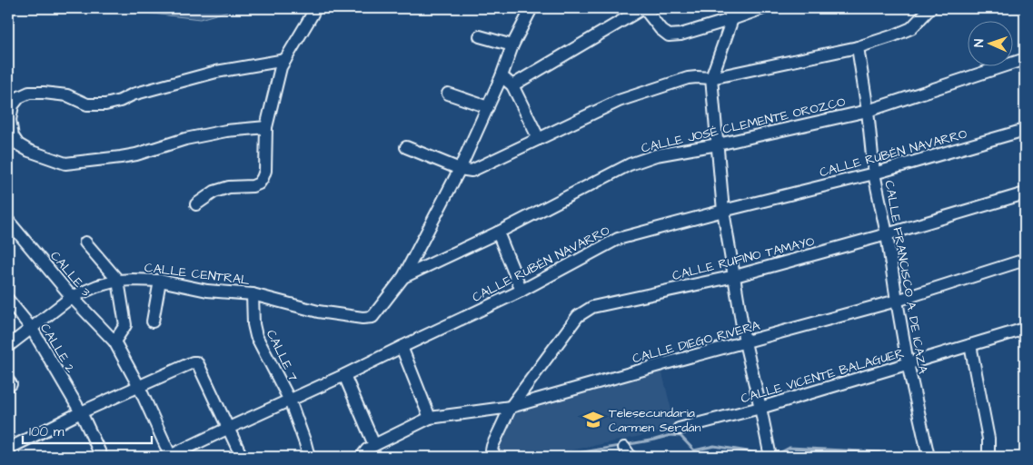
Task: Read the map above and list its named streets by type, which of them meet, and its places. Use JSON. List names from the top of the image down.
{
  "streets": {
    "street": [
      "CALLE JOSÉ CLEMENTE OROZCO",
      "CALLE RUBÉN NAVARRO",
      "CALLE RUFINO TAMAYO",
      "CALLE 3",
      "CALLE CENTRAL",
      "CALLE FRANCISCO A. DE ICAZA",
      "CALLE DIEGO RIVERA",
      "CALLE 2",
      "CALLE 7",
      "CALLE VICENTE BALAGUER"
    ]
  },
  "crossings": [
    ["CALLE JOSÉ CLEMENTE OROZCO", "CALLE CENTRAL"],
    ["CALLE JOSÉ CLEMENTE OROZCO", "CALLE FRANCISCO A. DE ICAZA"],
    ["CALLE RUBÉN NAVARRO", "CALLE 3"],
    ["CALLE RUBÉN NAVARRO", "CALLE FRANCISCO A. DE ICAZA"],
    ["CALLE RUBÉN NAVARRO", "CALLE 7"],
    ["CALLE RUFINO TAMAYO", "CALLE FRANCISCO A. DE ICAZA"],
    ["CALLE RUFINO TAMAYO", "CALLE DIEGO RIVERA"],
    ["CALLE 3", "CALLE CENTRAL"],
    ["CALLE CENTRAL", "CALLE 2"],
    ["CALLE CENTRAL", "CALLE 7"],
    ["CALLE FRANCISCO A. DE ICAZA", "CALLE DIEGO RIVERA"],
    ["CALLE FRANCISCO A. DE ICAZA", "CALLE VICENTE BALAGUER"]
  ],
  "places": {
    "school or university": ["Telesecundaria Carmen Serdán"]
  },
  "scale_bar": "100 m",
  "north": "left"
}
